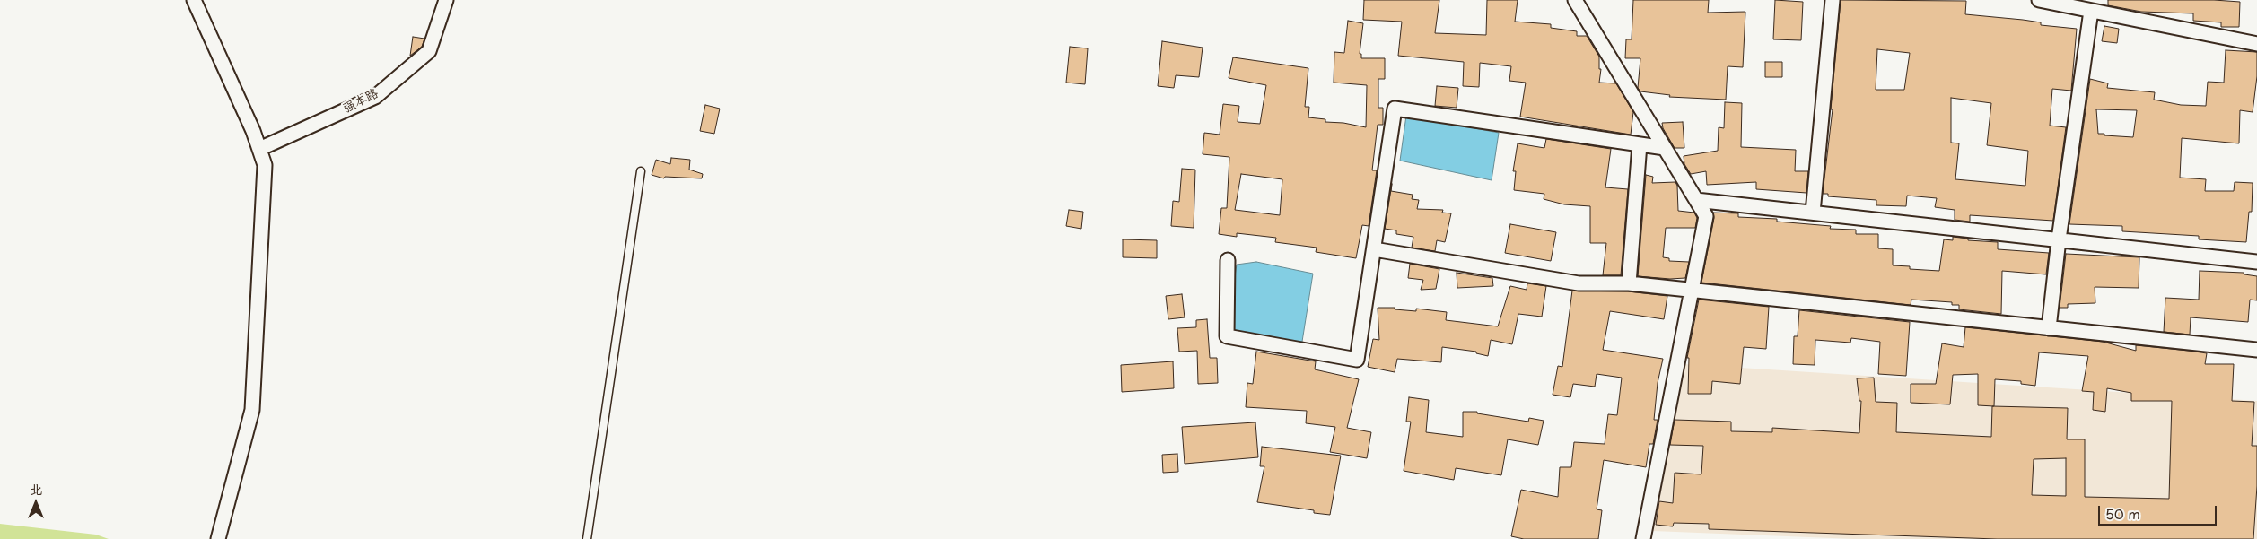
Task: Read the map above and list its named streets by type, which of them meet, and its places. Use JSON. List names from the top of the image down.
{
  "streets": {
    "street": ["强本路"]
  },
  "scale_bar": "50 m",
  "north": "top"
}
